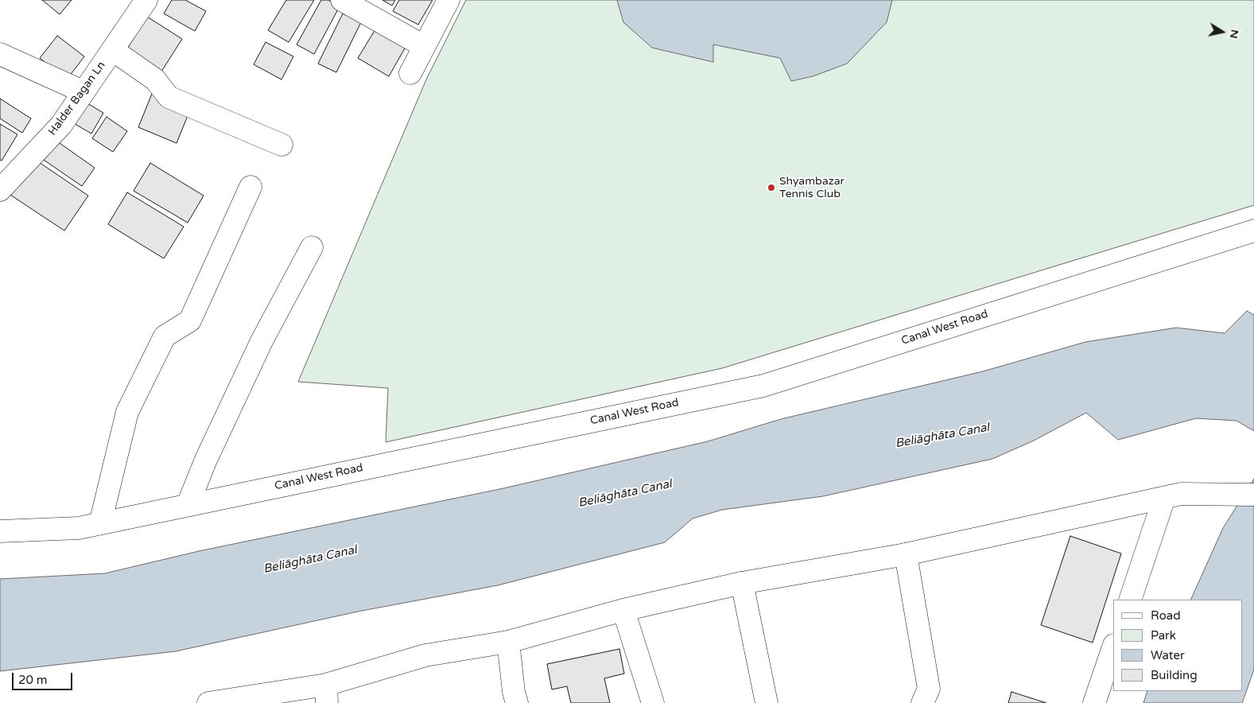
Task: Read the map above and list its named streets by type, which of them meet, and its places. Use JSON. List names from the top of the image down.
{
  "streets": {
    "main road": ["Halder Bagan Ln", "Canal West Road"]
  },
  "water": ["Beliāghāta Canal"],
  "places": ["Shyambazar Tennis Club"],
  "legend": [
    "Road",
    "Park",
    "Water",
    "Building"
  ],
  "scale_bar": "20 m",
  "north": "right"
}
